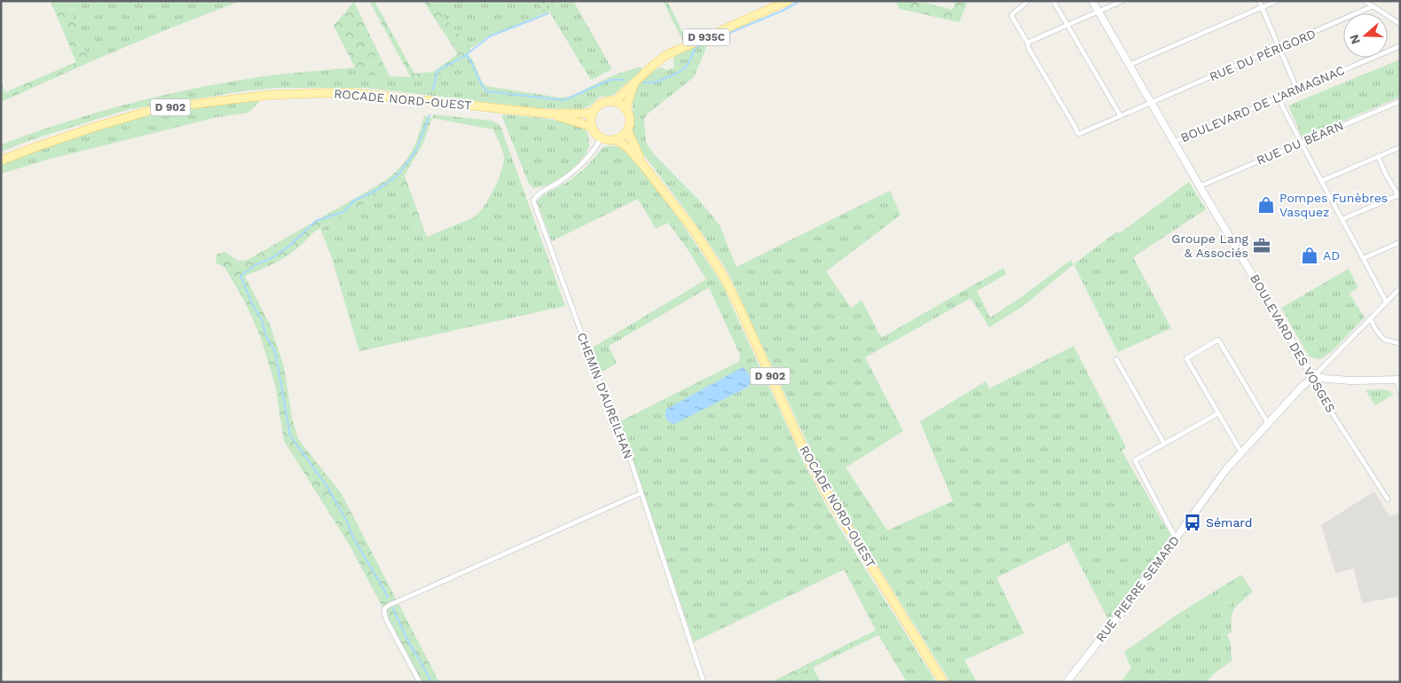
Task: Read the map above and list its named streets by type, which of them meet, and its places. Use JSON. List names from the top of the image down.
{
  "streets": {
    "main road": [
      "D 935C",
      "ROCADE NORD-OUEST",
      "D 902",
      "BOULEVARD DES VOSGES",
      "RUE PIERRE SEMARD"
    ],
    "street": [
      "RUE DU PÉRIGORD",
      "BOULEVARD DE L'ARMAGNAC",
      "RUE DU BÉARN",
      "CHEMIN D'AUREILHAN"
    ]
  },
  "crossings": [
    ["D 935C", "ROCADE NORD-OUEST"],
    ["D 935C", "CHEMIN D'AUREILHAN"],
    ["RUE DU PÉRIGORD", "BOULEVARD DES VOSGES"],
    ["ROCADE NORD-OUEST", "CHEMIN D'AUREILHAN"],
    ["BOULEVARD DE L'ARMAGNAC", "BOULEVARD DES VOSGES"],
    ["RUE DU BÉARN", "BOULEVARD DES VOSGES"],
    ["BOULEVARD DES VOSGES", "RUE PIERRE SEMARD"]
  ],
  "places": {
    "shop": ["Pompes Funèbres Vasquez", "AD"],
    "office": ["Groupe Lang & Associés"],
    "bus stop": ["Sémard"]
  },
  "north": "left"
}
